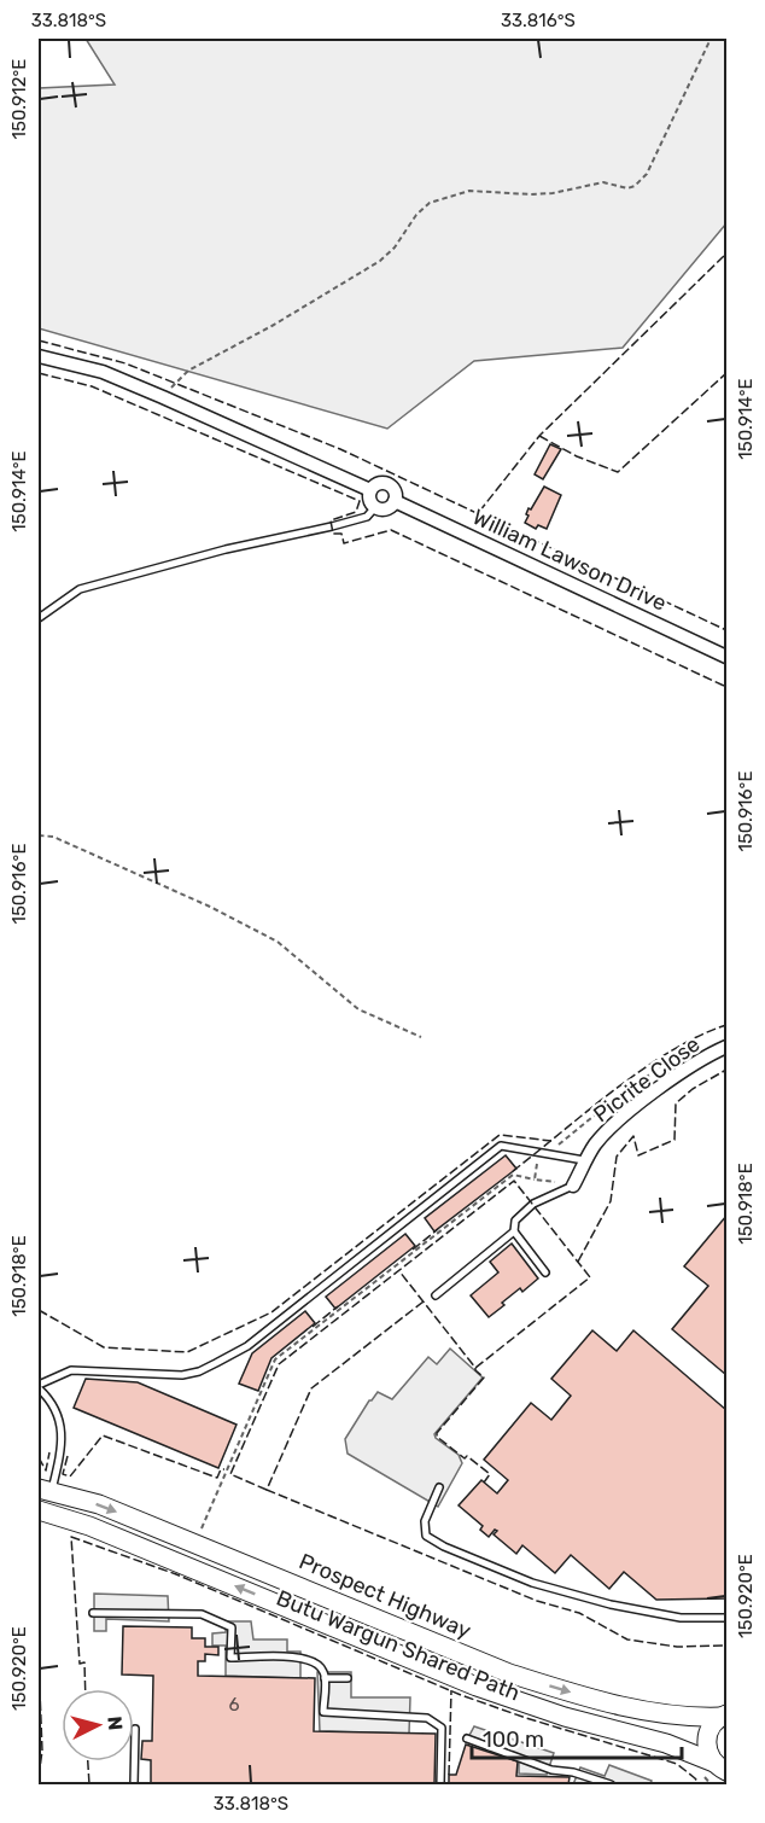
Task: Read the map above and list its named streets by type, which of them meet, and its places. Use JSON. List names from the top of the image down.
{
  "streets": {
    "main road": ["Prospect Highway"],
    "street": ["William Lawson Drive", "Picrite Close"]
  },
  "house_numbers": ["6"],
  "scale_bar": "100 m",
  "north": "right",
  "coordinates": [
    "33.818°S",
    "33.816°S",
    "150.912°E",
    "150.914°E",
    "150.916°E",
    "150.918°E",
    "150.920°E"
  ]
}
